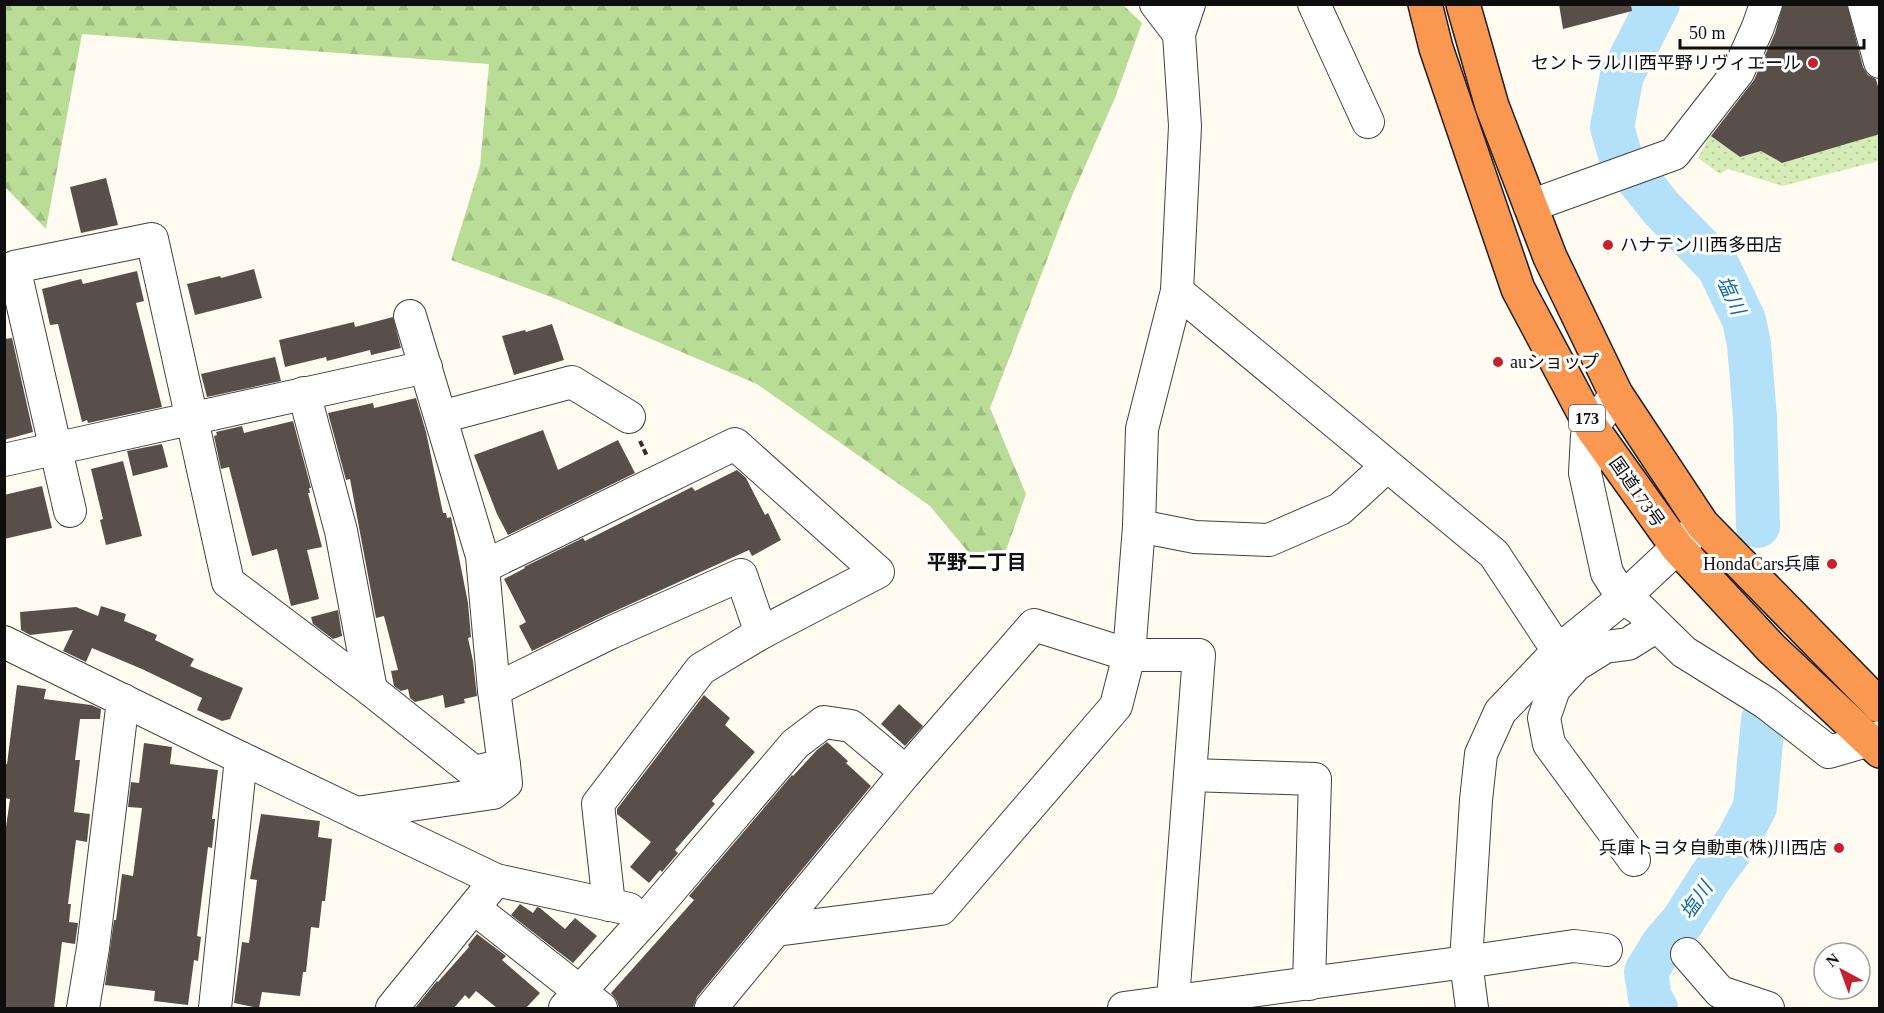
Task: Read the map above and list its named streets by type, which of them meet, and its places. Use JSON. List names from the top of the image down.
{
  "streets": {
    "highway": ["173", "国道173号"]
  },
  "districts": ["平野二丁目"],
  "water": ["塩川"],
  "places": [
    "セントラル川西平野リヴィエール",
    "ハナテン川西多田店",
    "auショップ",
    "HondaCars兵庫",
    "兵庫トヨタ自動車(株)川西店"
  ],
  "scale_bar": "50 m",
  "north": "top left"
}
